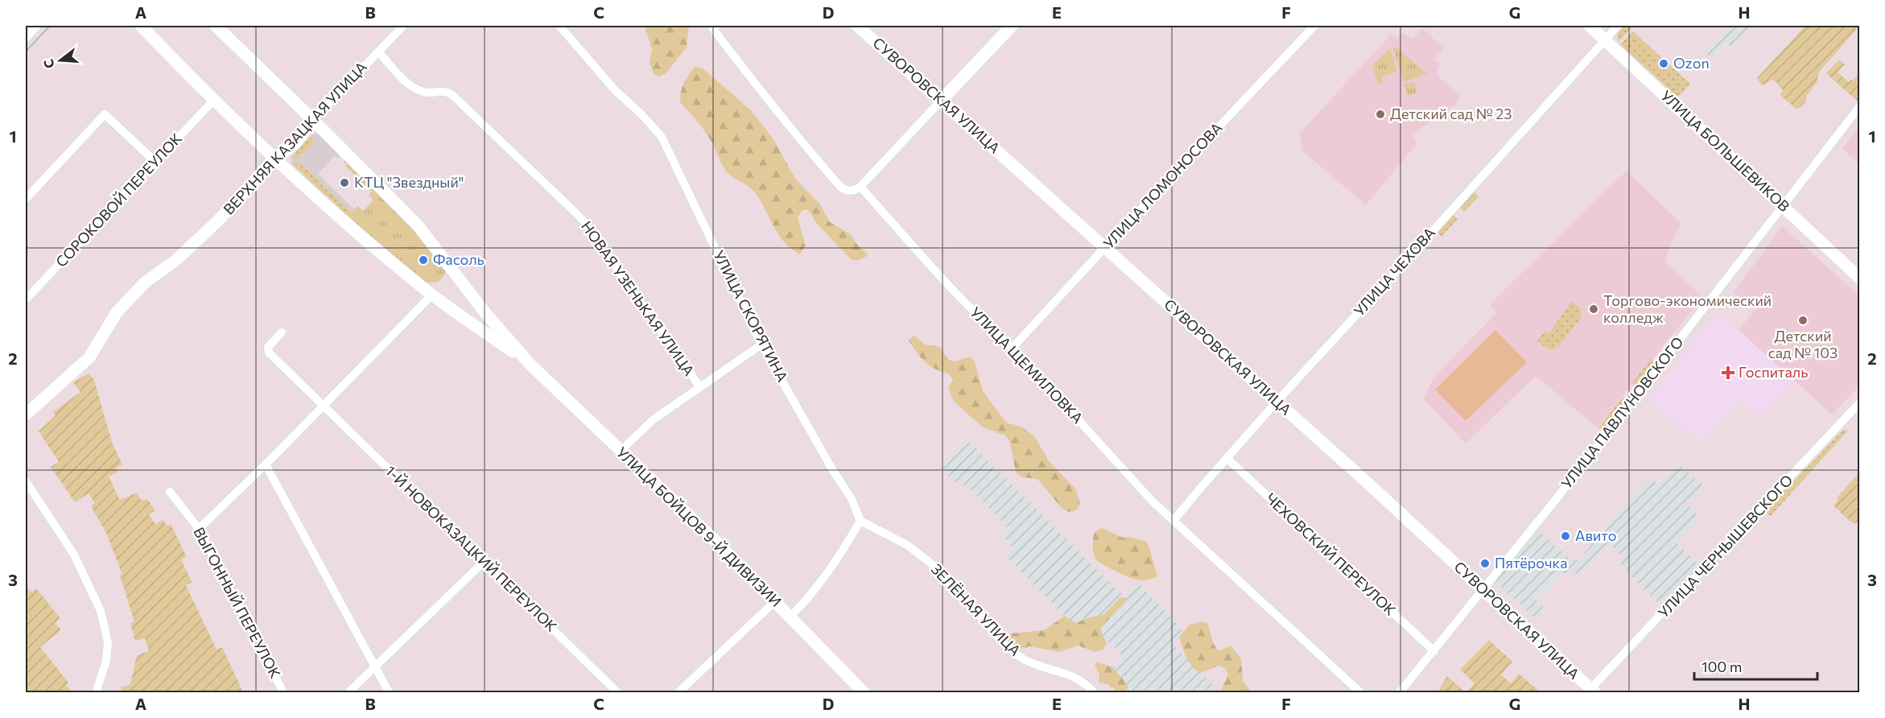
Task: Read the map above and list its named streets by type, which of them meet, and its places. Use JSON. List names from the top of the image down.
{
  "streets": {
    "street": [
      "СУВОРОВСКАЯ УЛИЦА",
      "ВЕРХНЯЯ КАЗАЦКАЯ УЛИЦА",
      "УЛИЦА БОЛЬШЕВИКОВ",
      "УЛИЦА ЛОМОНОСОВА",
      "СОРОКОВОЙ ПЕРЕУЛОК",
      "УЛИЦА ЧЕХОВА",
      "НОВАЯ УЗЕНЬКАЯ УЛИЦА",
      "УЛИЦА СКОРЯТИНА",
      "УЛИЦА ЩЕМИЛОВКА",
      "УЛИЦА ПАВЛУНОВСКОГО",
      "УЛИЦА БОЙЦОВ 9-Й ДИВИЗИИ",
      "УЛИЦА ЧЕРНЫШЕВСКОГО",
      "1-Й НОВОКАЗАЦКИЙ ПЕРЕУЛОК",
      "ЧЕХОВСКИЙ ПЕРЕУЛОК",
      "ВЫГОННЫЙ ПЕРЕУЛОК",
      "ЗЕЛЁНАЯ УЛИЦА"
    ]
  },
  "crossings": [
    ["СУВОРОВСКАЯ УЛИЦА", "УЛИЦА ЛОМОНОСОВА"],
    ["СУВОРОВСКАЯ УЛИЦА", "УЛИЦА ЧЕХОВА"],
    ["СУВОРОВСКАЯ УЛИЦА", "УЛИЦА ПАВЛУНОВСКОГО"],
    ["СУВОРОВСКАЯ УЛИЦА", "УЛИЦА ЧЕРНЫШЕВСКОГО"],
    ["ВЕРХНЯЯ КАЗАЦКАЯ УЛИЦА", "НОВАЯ УЗЕНЬКАЯ УЛИЦА"],
    ["ВЕРХНЯЯ КАЗАЦКАЯ УЛИЦА", "УЛИЦА БОЙЦОВ 9-Й ДИВИЗИИ"],
    ["УЛИЦА БОЛЬШЕВИКОВ", "УЛИЦА ЧЕХОВА"],
    ["УЛИЦА БОЛЬШЕВИКОВ", "УЛИЦА ПАВЛУНОВСКОГО"],
    ["УЛИЦА ЛОМОНОСОВА", "УЛИЦА ЩЕМИЛОВКА"],
    ["СОРОКОВОЙ ПЕРЕУЛОК", "УЛИЦА БОЙЦОВ 9-Й ДИВИЗИИ"],
    ["УЛИЦА ЧЕХОВА", "УЛИЦА ЩЕМИЛОВКА"],
    ["УЛИЦА ЧЕХОВА", "ЧЕХОВСКИЙ ПЕРЕУЛОК"],
    ["НОВАЯ УЗЕНЬКАЯ УЛИЦА", "УЛИЦА СКОРЯТИНА"],
    ["НОВАЯ УЗЕНЬКАЯ УЛИЦА", "УЛИЦА БОЙЦОВ 9-Й ДИВИЗИИ"],
    ["УЛИЦА СКОРЯТИНА", "ЗЕЛЁНАЯ УЛИЦА"],
    ["УЛИЦА ПАВЛУНОВСКОГО", "ЧЕХОВСКИЙ ПЕРЕУЛОК"]
  ],
  "places": {
    "other": [
      "Ozon",
      "Детский сад № 23",
      "КТЦ \"Звездный\"",
      "Фасоль",
      "Торгово-экономический колледж",
      "Детский сад № 103",
      "Авито",
      "Пятёрочка"
    ],
    "health": ["Госпиталь"]
  },
  "scale_bar": "100 m",
  "north": "left",
  "grid": {
    "columns": [
      "A",
      "B",
      "C",
      "D",
      "E",
      "F",
      "G",
      "H"
    ],
    "rows": ["1", "2", "3"]
  }
}
